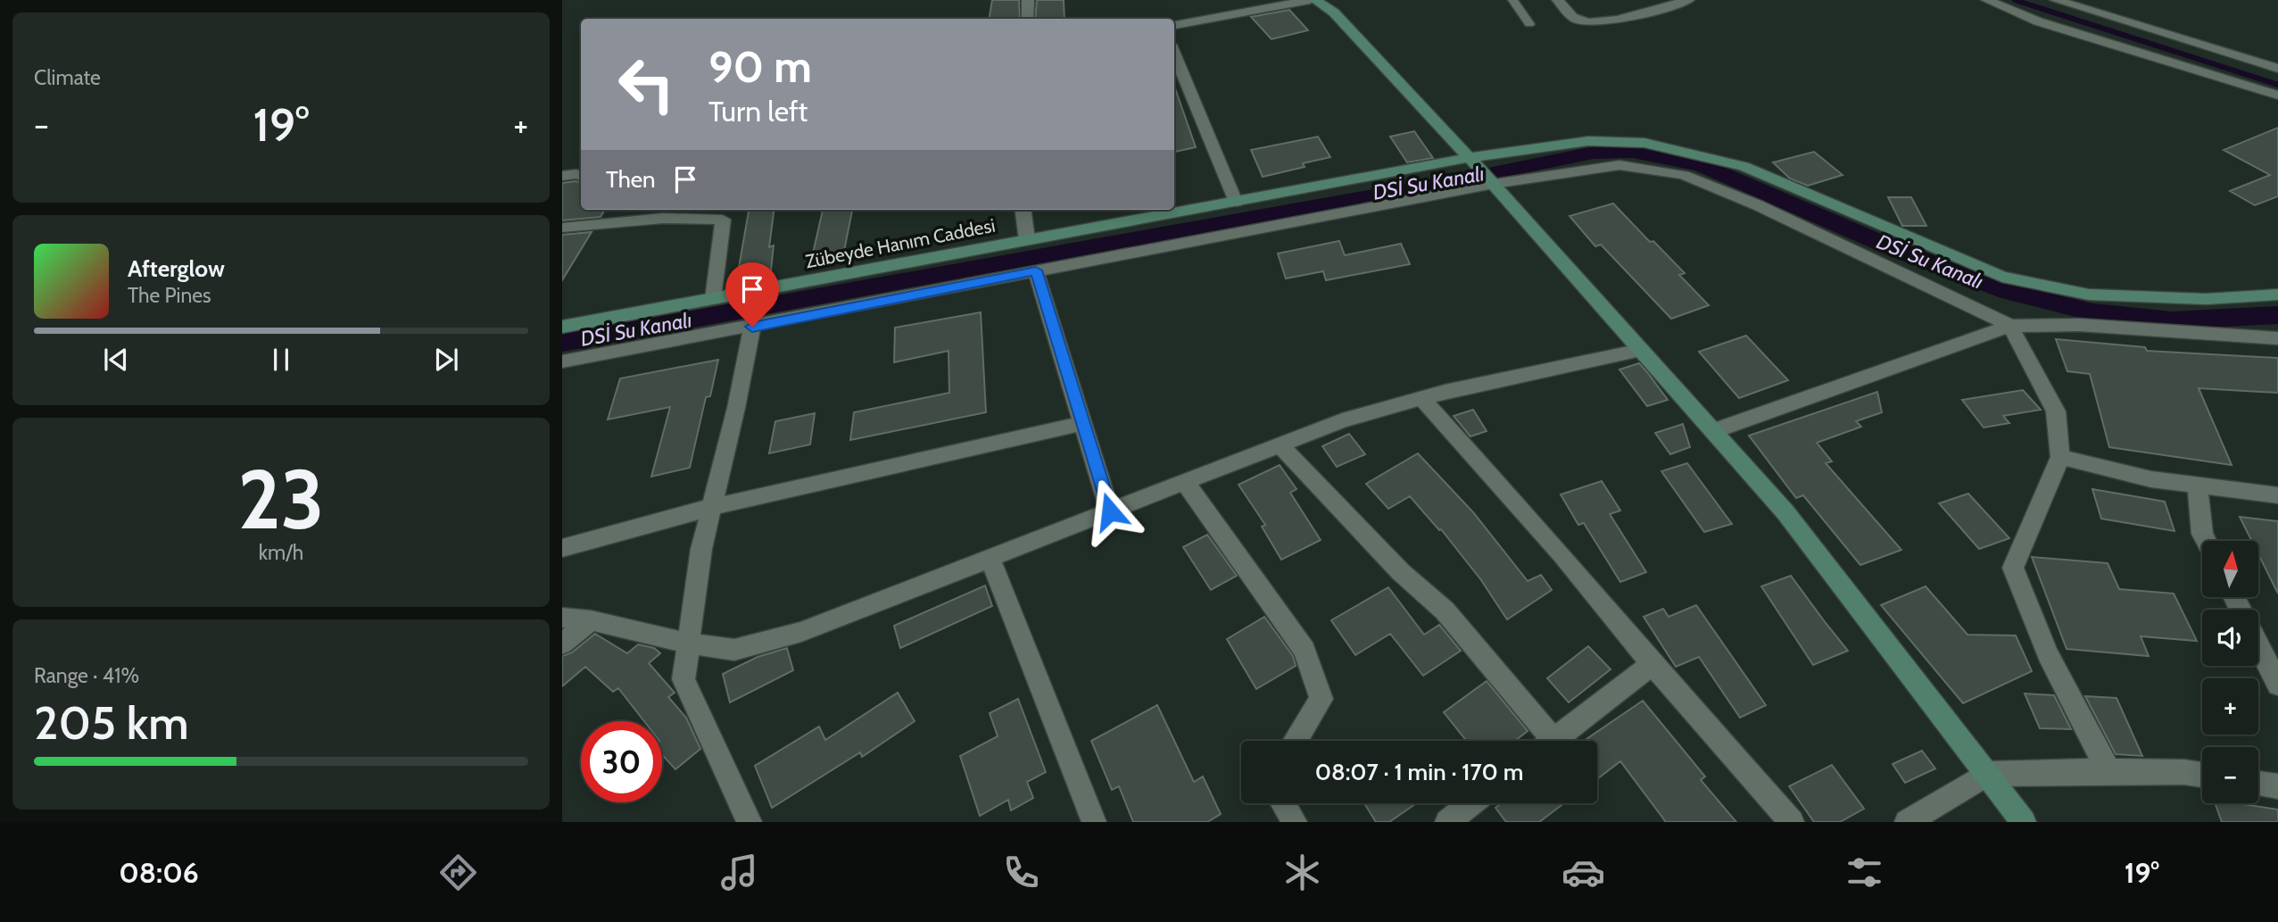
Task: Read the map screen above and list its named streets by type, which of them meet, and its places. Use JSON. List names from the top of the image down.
{
  "streets": {
    "street": ["Zübeyde Hanım Caddesi"]
  },
  "water": ["DSİ Su Kanalı"],
  "north": "top",
  "page": {
    "tile": [
      "Climate",
      ["23", "km/h"],
      ["Range · 41%", "205 km"]
    ],
    "turn": ["90 m", "Turn left"],
    "heat": ["−", "19°", "+"],
    "then": "Then",
    "song": ["Afterglow", "The Pines"],
    "map_buttons": ["+", "−"],
    "limit": "30",
    "trip": "08:07 · 1 min · 170 m",
    "tabs": ["08:06", "19°"]
  }
}
